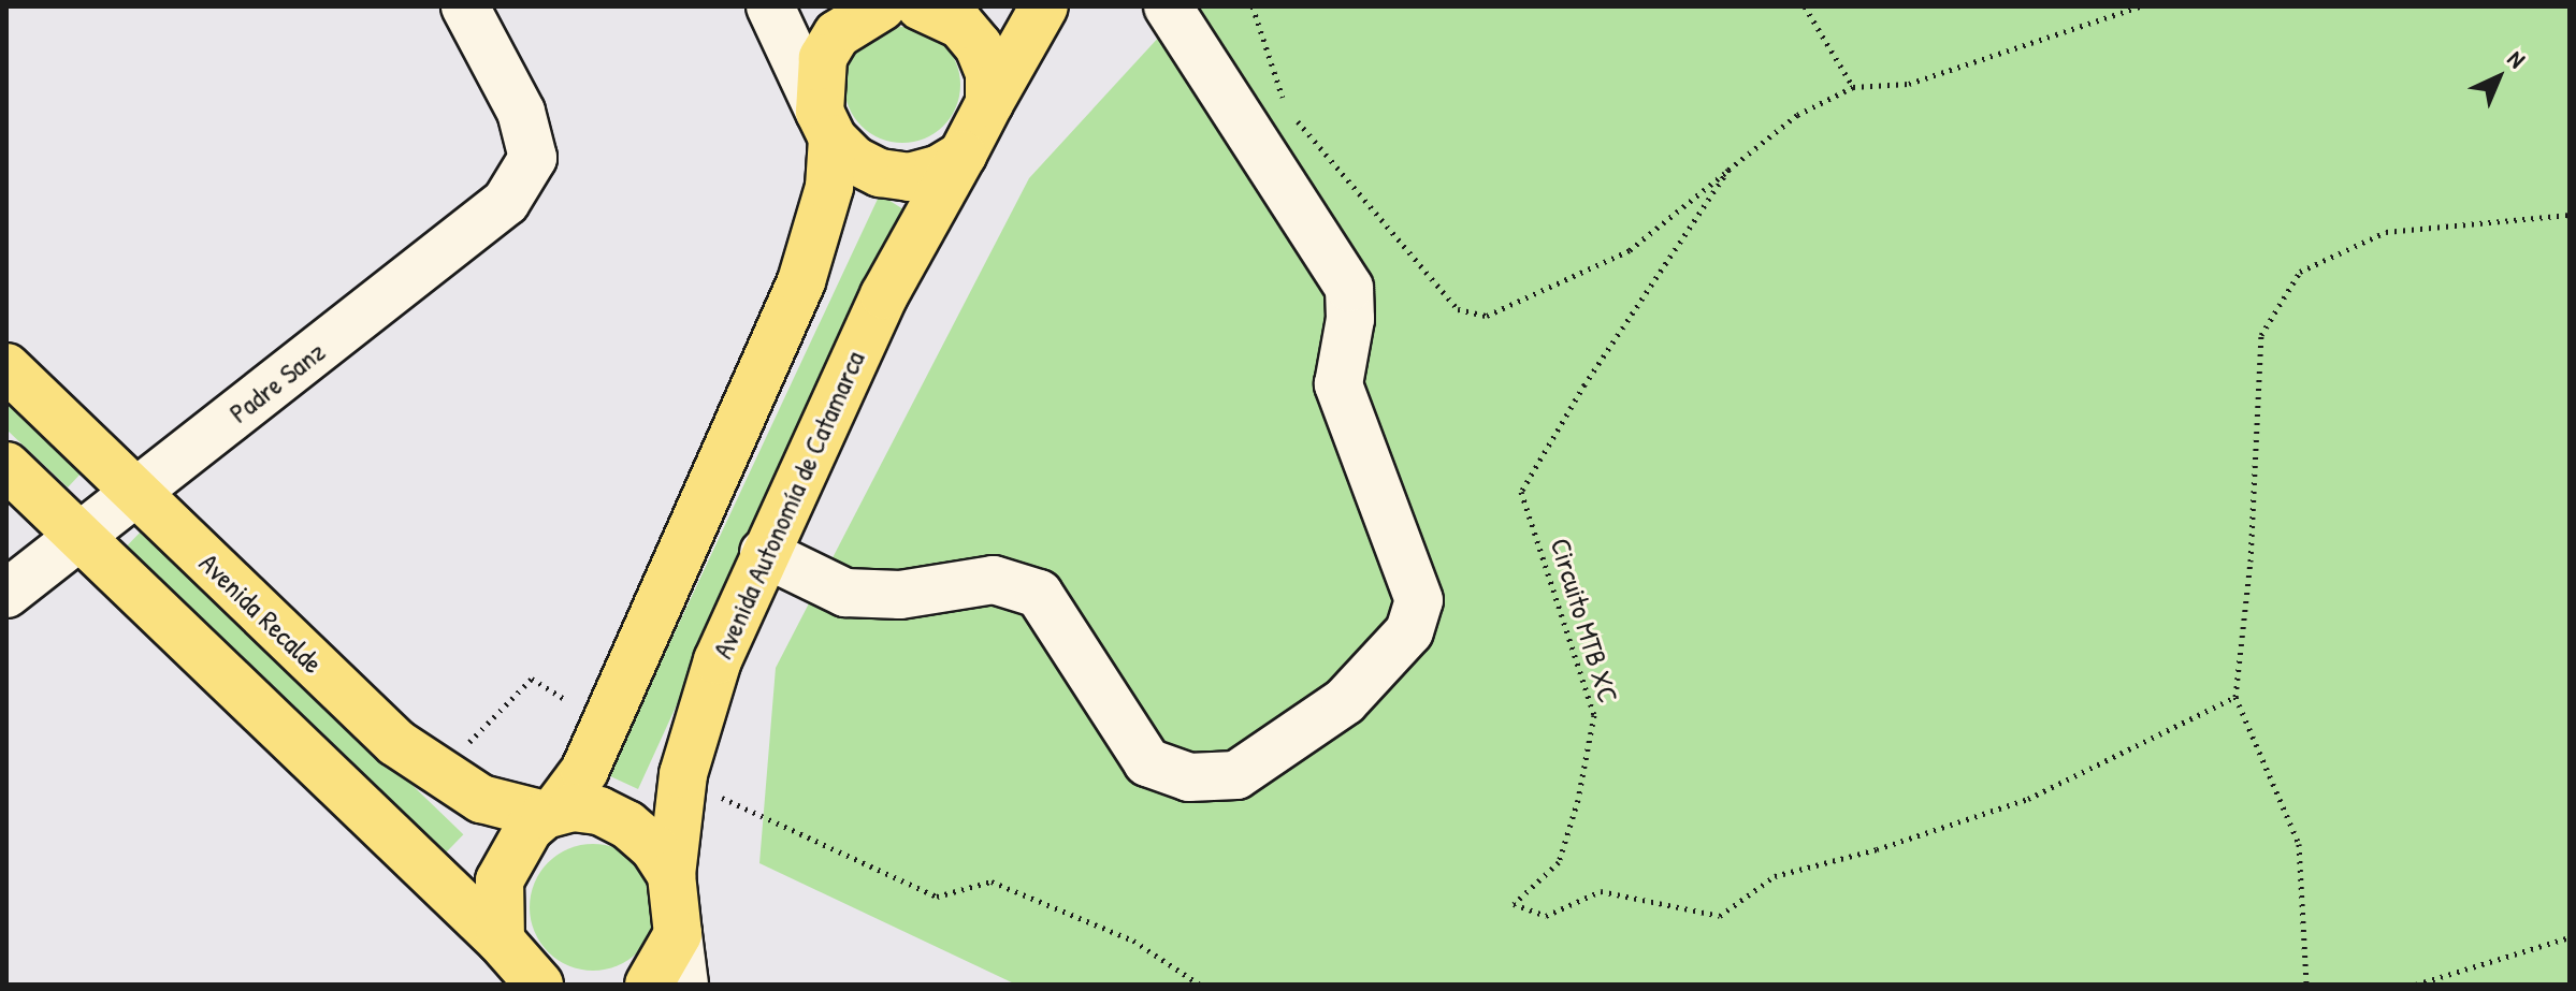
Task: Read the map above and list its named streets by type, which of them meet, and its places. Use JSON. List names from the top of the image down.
{
  "streets": {
    "main road": ["Avenida Autonomía de Catamarca", "Avenida Recalde"],
    "street": ["Padre Sanz"],
    "path": ["Circuito MTB XC"]
  },
  "crossings": [
    ["Padre Sanz", "Avenida Recalde"],
    ["Avenida Autonomía de Catamarca", "Avenida Recalde"]
  ],
  "north": "top right"
}
